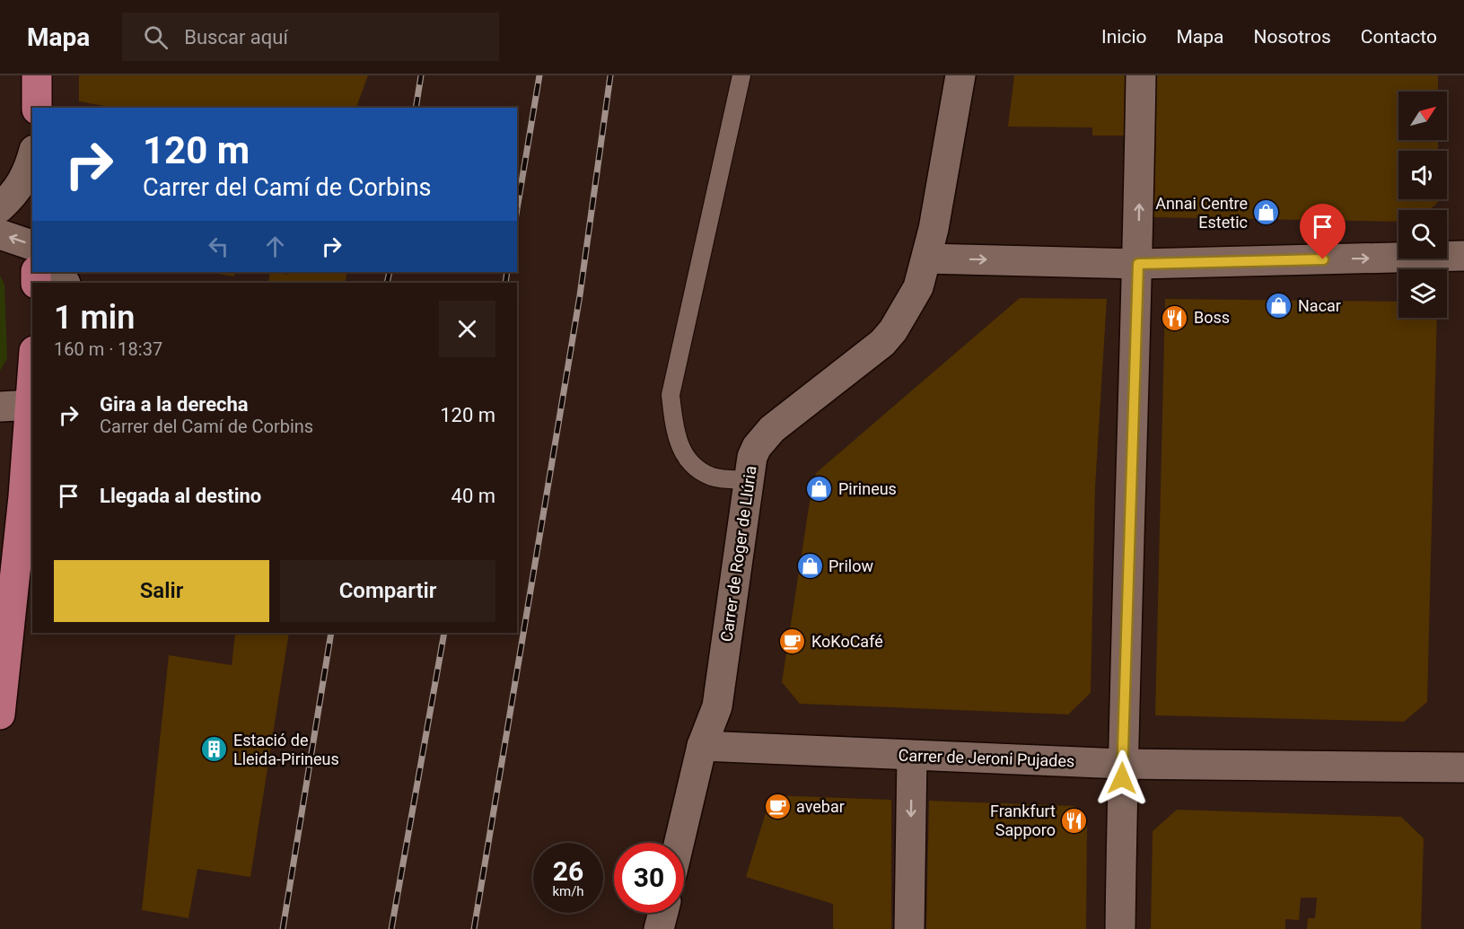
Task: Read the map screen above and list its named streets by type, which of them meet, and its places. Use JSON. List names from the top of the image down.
{
  "streets": {
    "street": ["Carrer de Roger de Llúria", "Carrer de Jeroni Pujades"]
  },
  "crossings": [
    ["Carrer de Roger de Llúria", "Carrer de Jeroni Pujades"]
  ],
  "places": {
    "shop": [
      "Annai Centre Estetic",
      "Nacar",
      "Pirineus",
      "Prilow"
    ],
    "restaurant": ["Boss", "Frankfurt Sapporo"],
    "cafe": ["KoKoCafé", "avebar"],
    "building": ["Estació de Lleida-Pirineus"]
  },
  "north": "top right",
  "page": {
    "header": "Mapa",
    "search": "Buscar aquí",
    "nav": [
      "Inicio",
      "Mapa",
      "Nosotros",
      "Contacto"
    ],
    "turn": ["120 m", "Carrer del Camí de Corbins"],
    "heading": ["1 min", "160 m · 18:37"],
    "list": [
      {
        "name": "Gira a la derecha",
        "note": "Carrer del Camí de Corbins",
        "value": "120 m"
      },
      {
        "name": "Llegada al destino",
        "value": "40 m"
      }
    ],
    "buttons": ["Salir", "Compartir"],
    "speed": "26 km/h",
    "limit": "30"
  }
}
